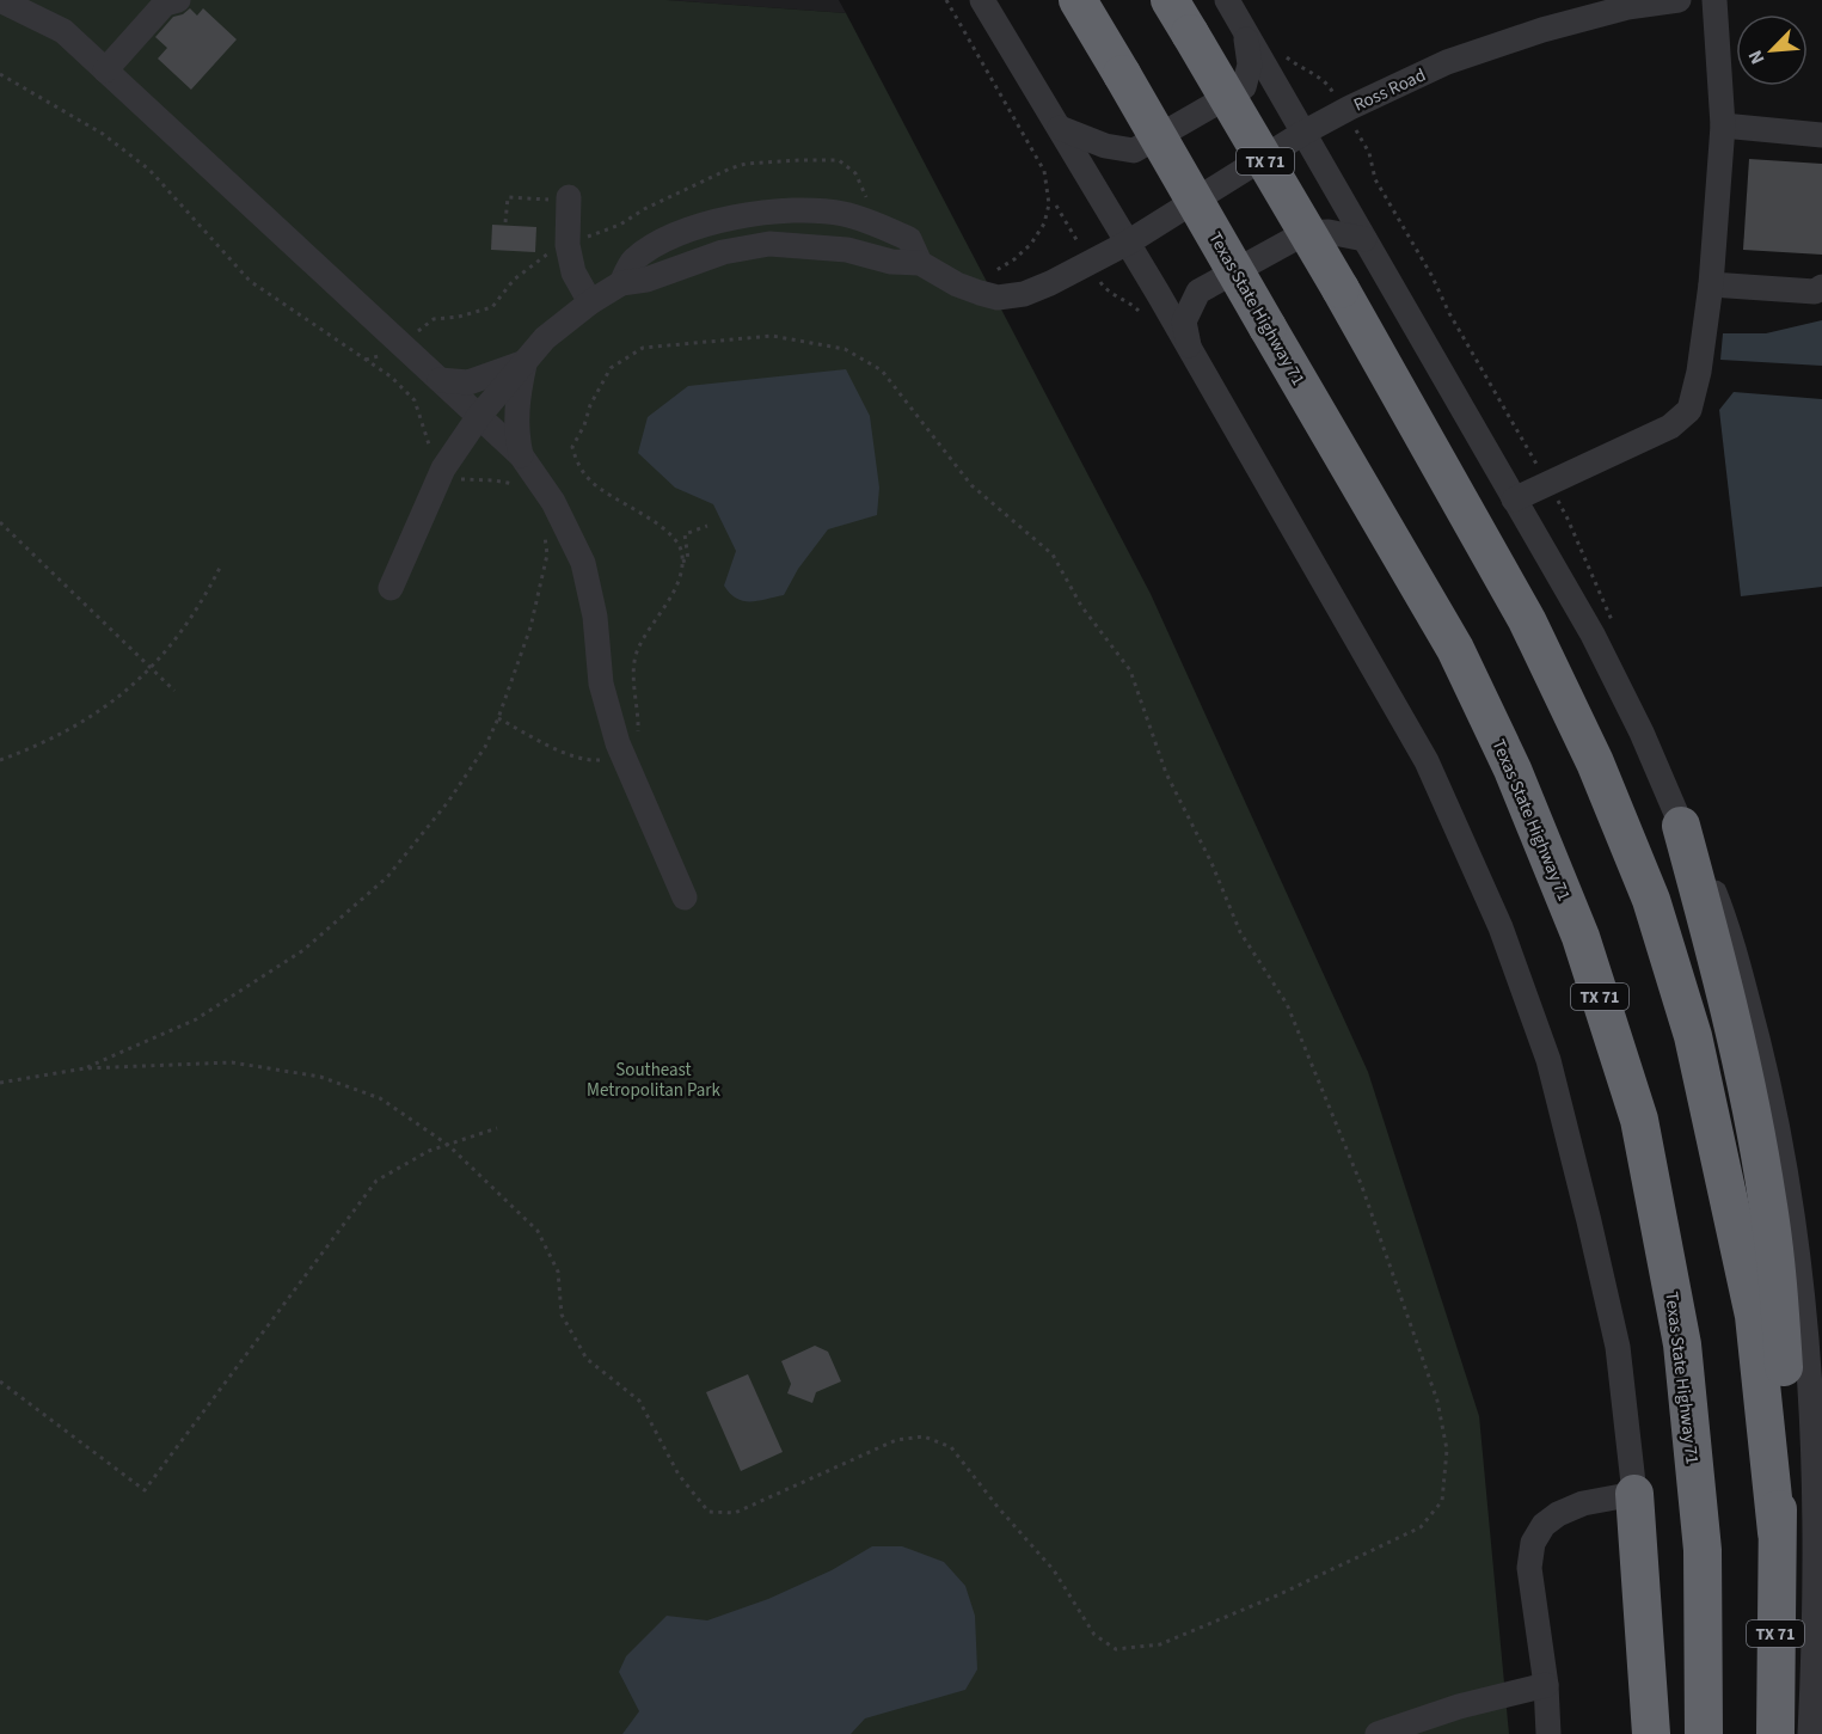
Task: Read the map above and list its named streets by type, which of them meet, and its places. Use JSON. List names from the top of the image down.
{
  "streets": {
    "highway": ["TX 71", "Texas State Highway 71"],
    "street": ["Ross Road"]
  },
  "parks": ["Southeast Metropolitan Park"],
  "north": "bottom left"
}
